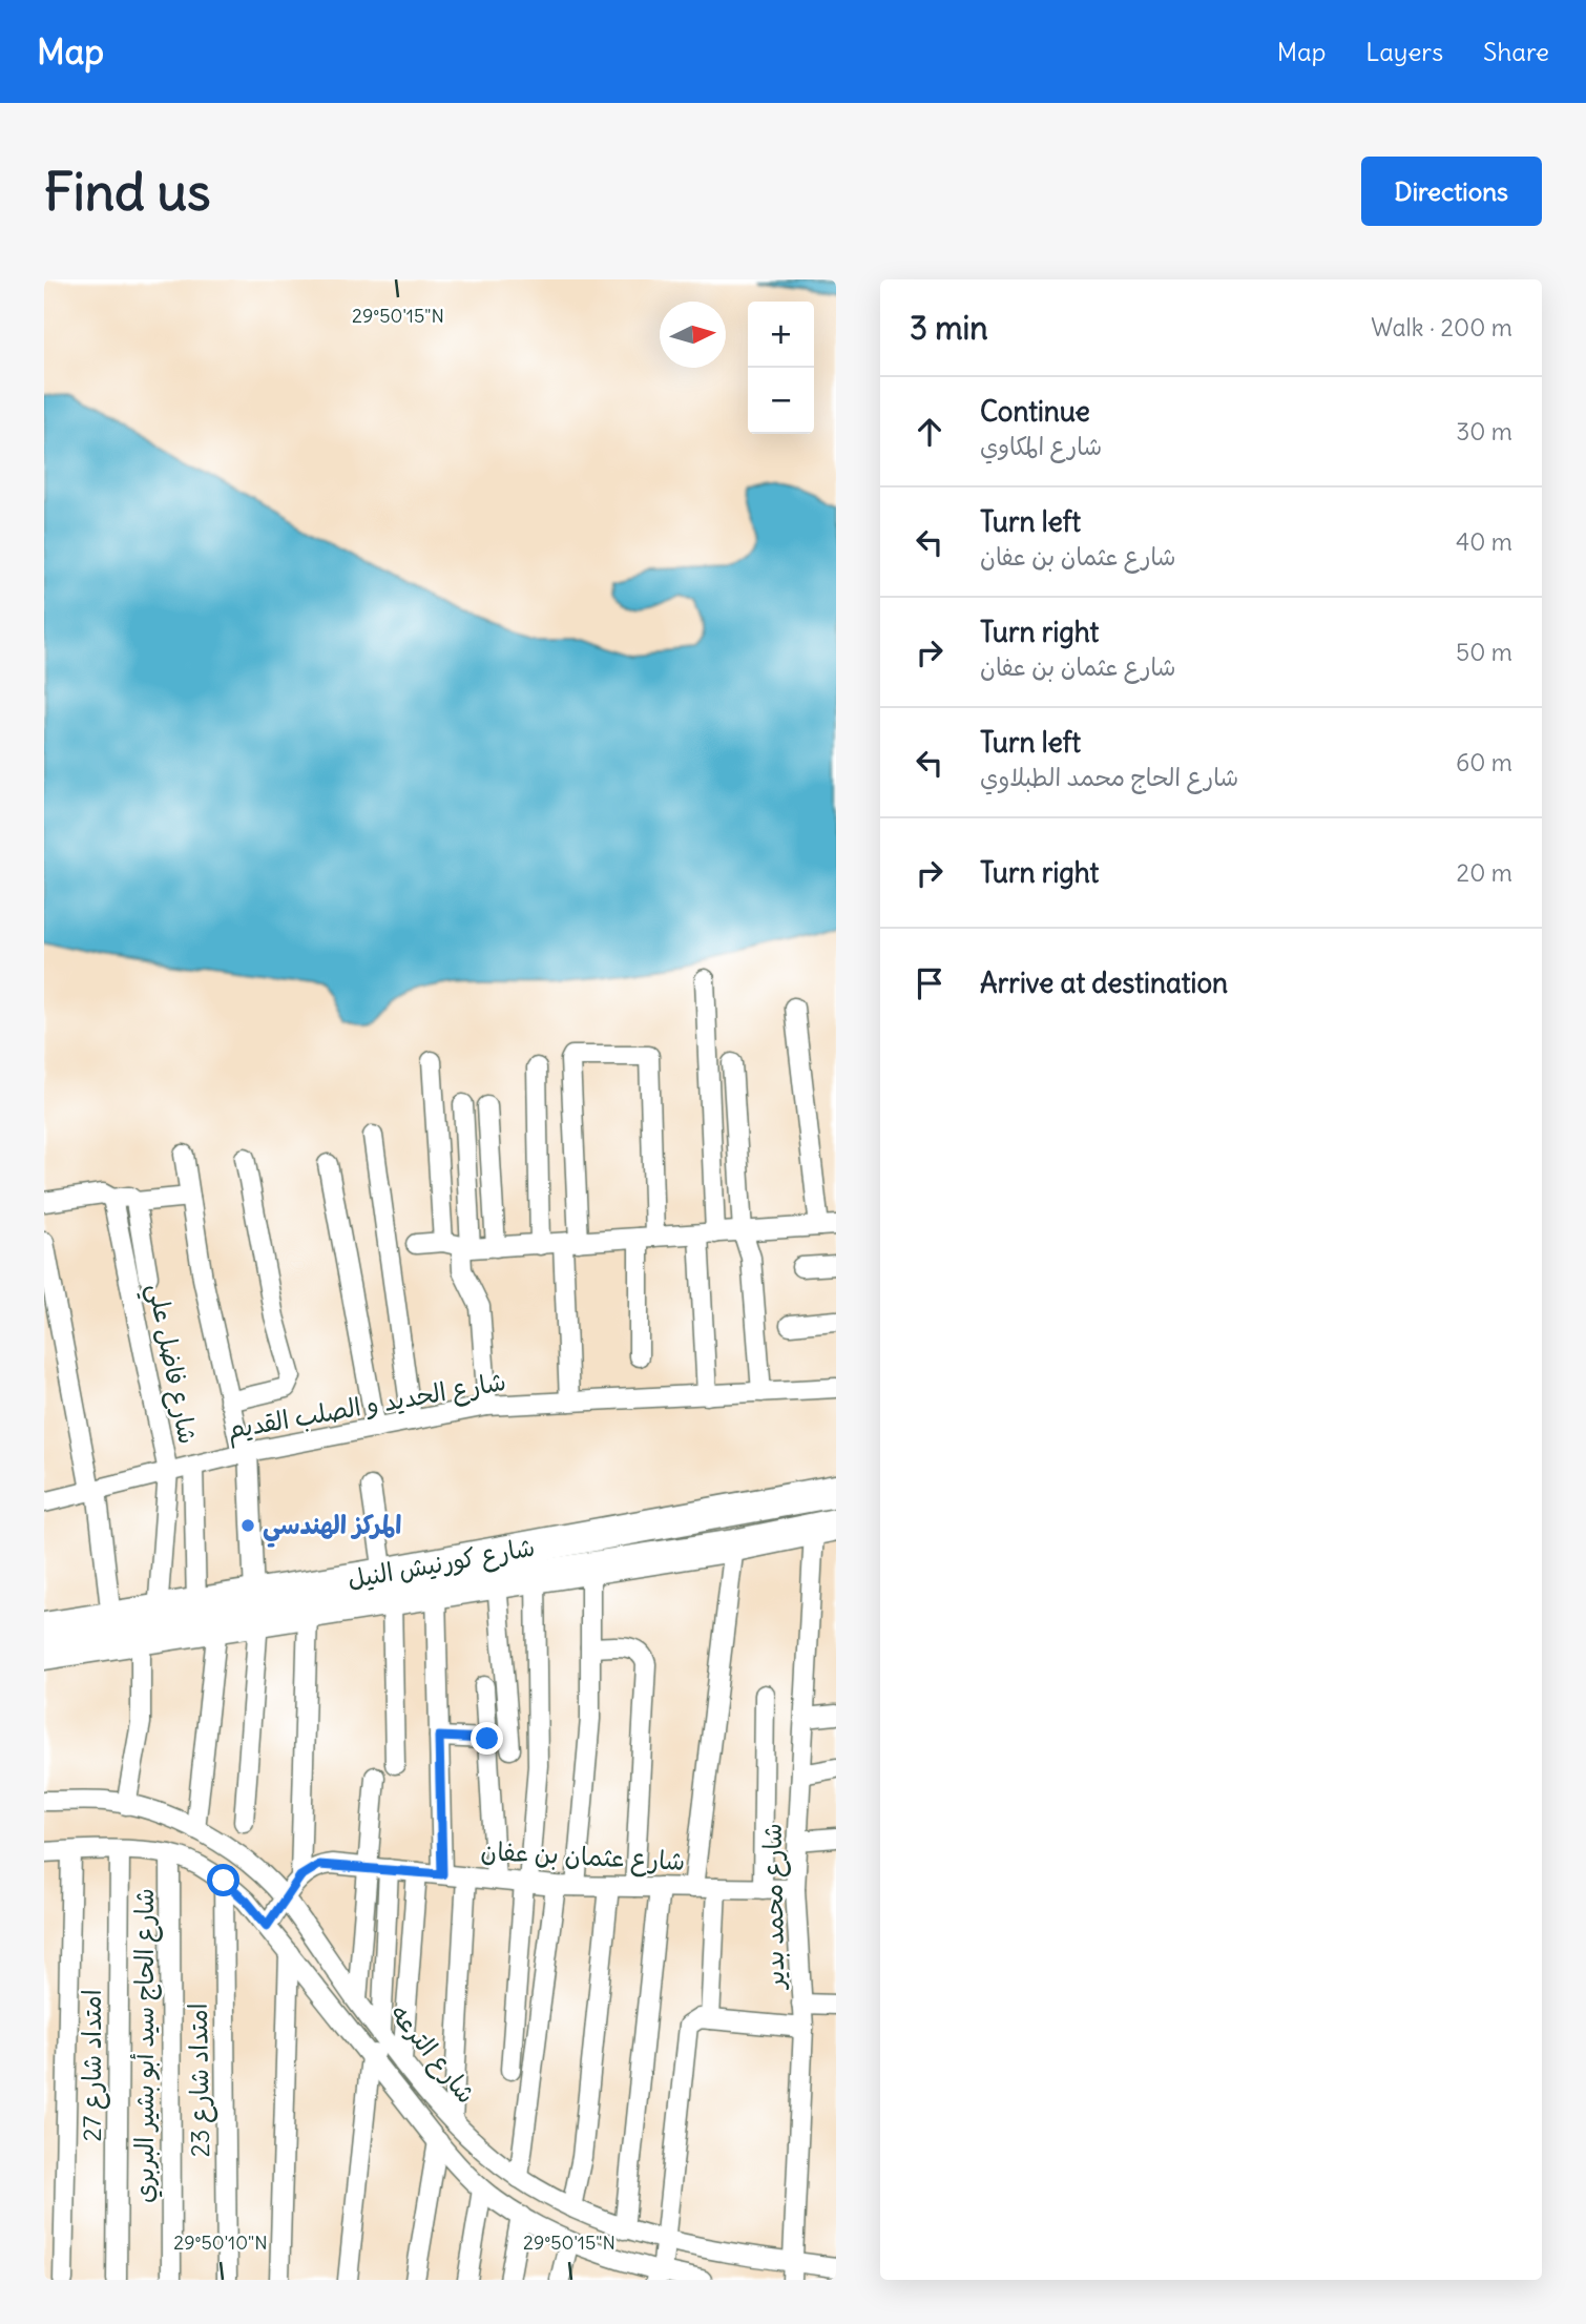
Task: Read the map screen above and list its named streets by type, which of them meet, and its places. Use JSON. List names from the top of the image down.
{
  "streets": {
    "highway": ["شارع كورنيش النيل"],
    "street": [
      "شارع فاضل علي",
      "شارع الحديد و الصلب القديم",
      "شارع عثمان بن عفان",
      "شارع محمد بدير",
      "شارع الحاج سيد أبو بشير البربري",
      "شارع الترعه",
      "امتداد شارع 27",
      "امتداد شارع 23"
    ]
  },
  "crossings": [
    ["شارع فاضل علي", "شارع الحديد و الصلب القديم"],
    ["شارع فاضل علي", "شارع كورنيش النيل"],
    ["شارع كورنيش النيل", "شارع محمد بدير"],
    ["شارع عثمان بن عفان", "شارع محمد بدير"],
    ["شارع محمد بدير", "شارع الترعه"]
  ],
  "places": ["المركز الهندسي"],
  "north": "right",
  "page": {
    "header": "Map",
    "nav": ["Map", "Layers", "Share"],
    "buttons": "Directions",
    "title": "Find us",
    "heading": ["3 min", "Walk · 200 m"],
    "map_buttons": ["+", "−"],
    "list": [
      ["Continue", "شارع المكاوي", "30 m"],
      ["Turn left", "شارع عثمان بن عفان", "40 m"],
      ["Turn right", "شارع عثمان بن عفان", "50 m"],
      ["Turn left", "شارع الحاج محمد الطبلاوي", "60 m"],
      ["Turn right", "20 m"],
      "Arrive at destination"
    ]
  },
  "coordinates": ["29°50'15\"N", "29°50'10\"N"]
}
